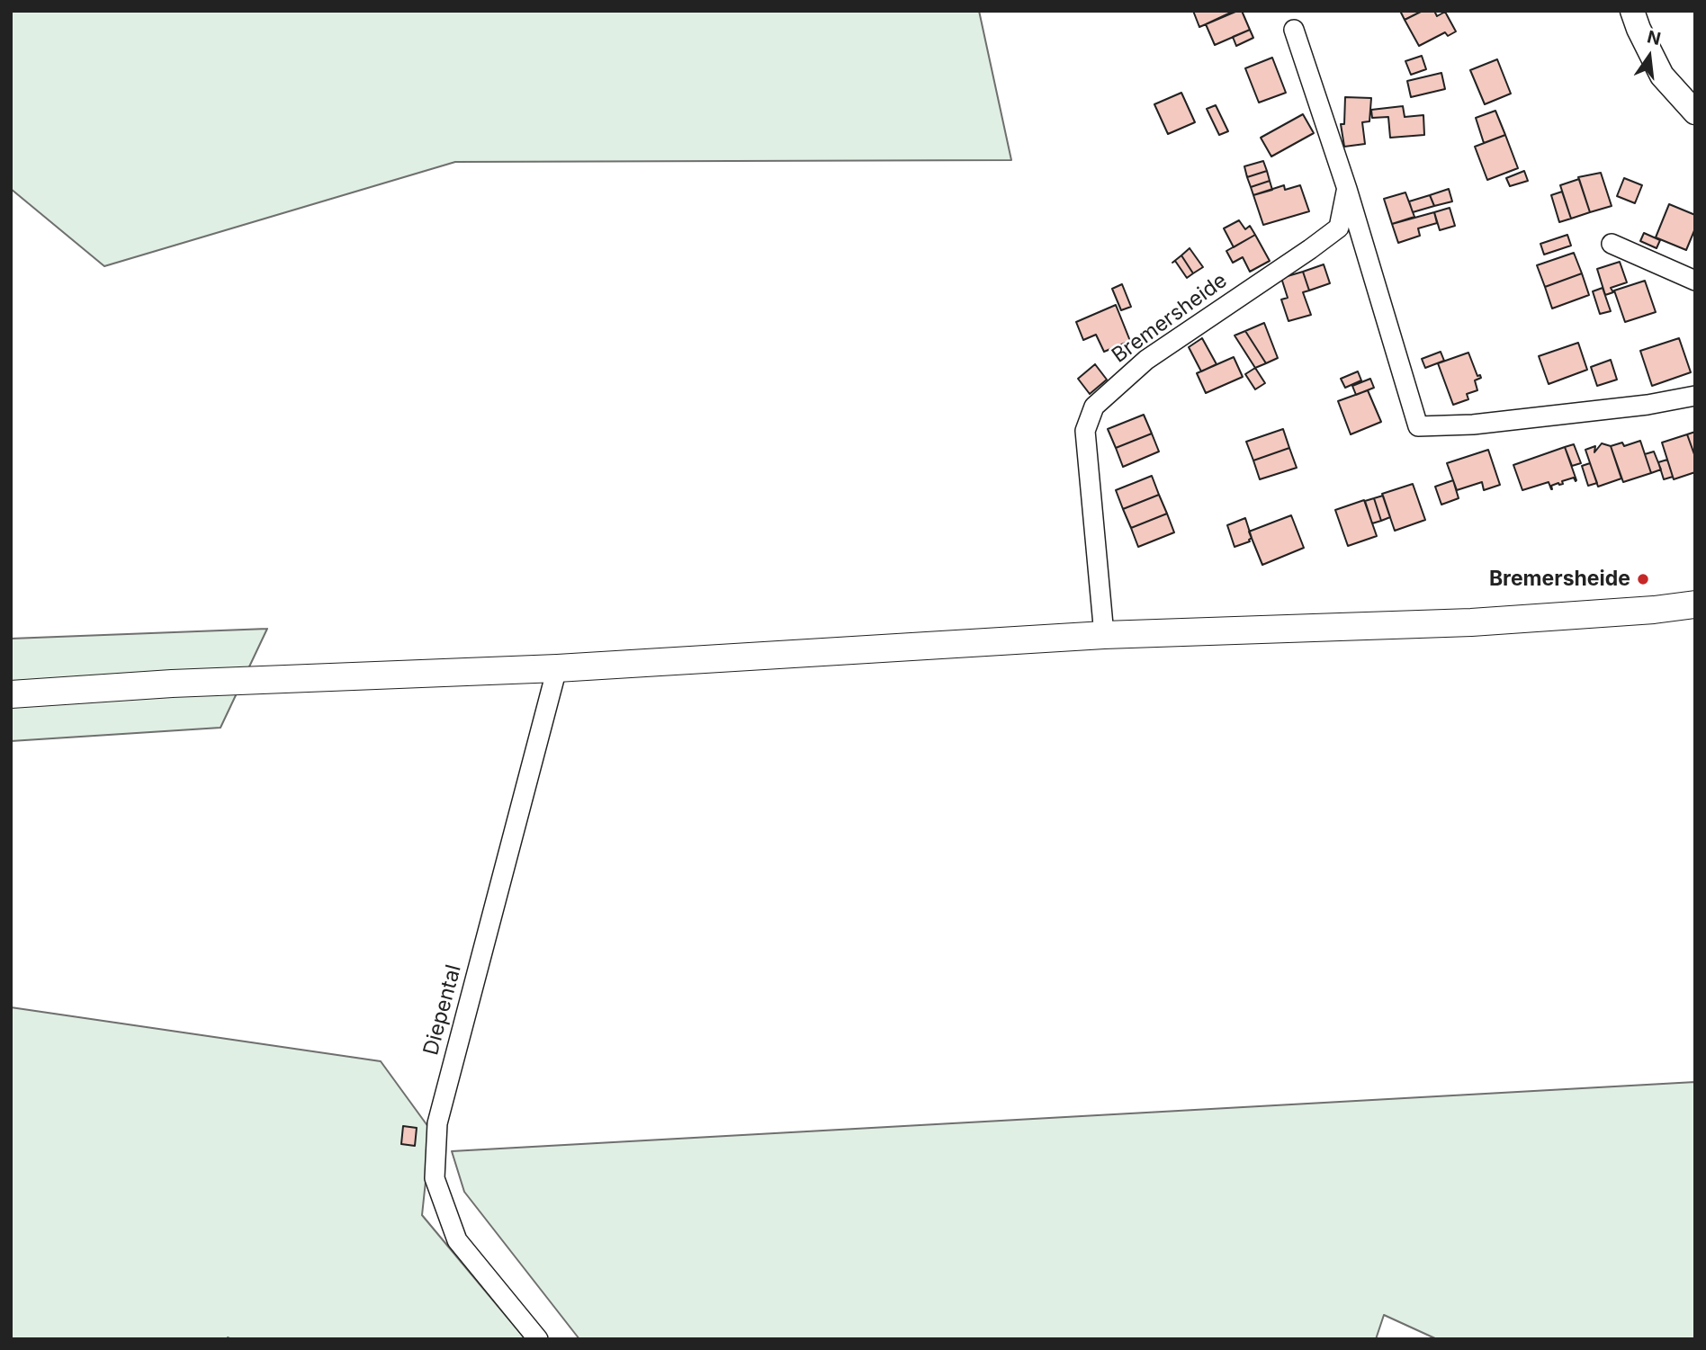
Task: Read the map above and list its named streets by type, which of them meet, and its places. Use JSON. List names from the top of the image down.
{
  "streets": {
    "street": ["Bremersheide", "Diepental"]
  },
  "places": ["Bremersheide"],
  "north": "top"
}
